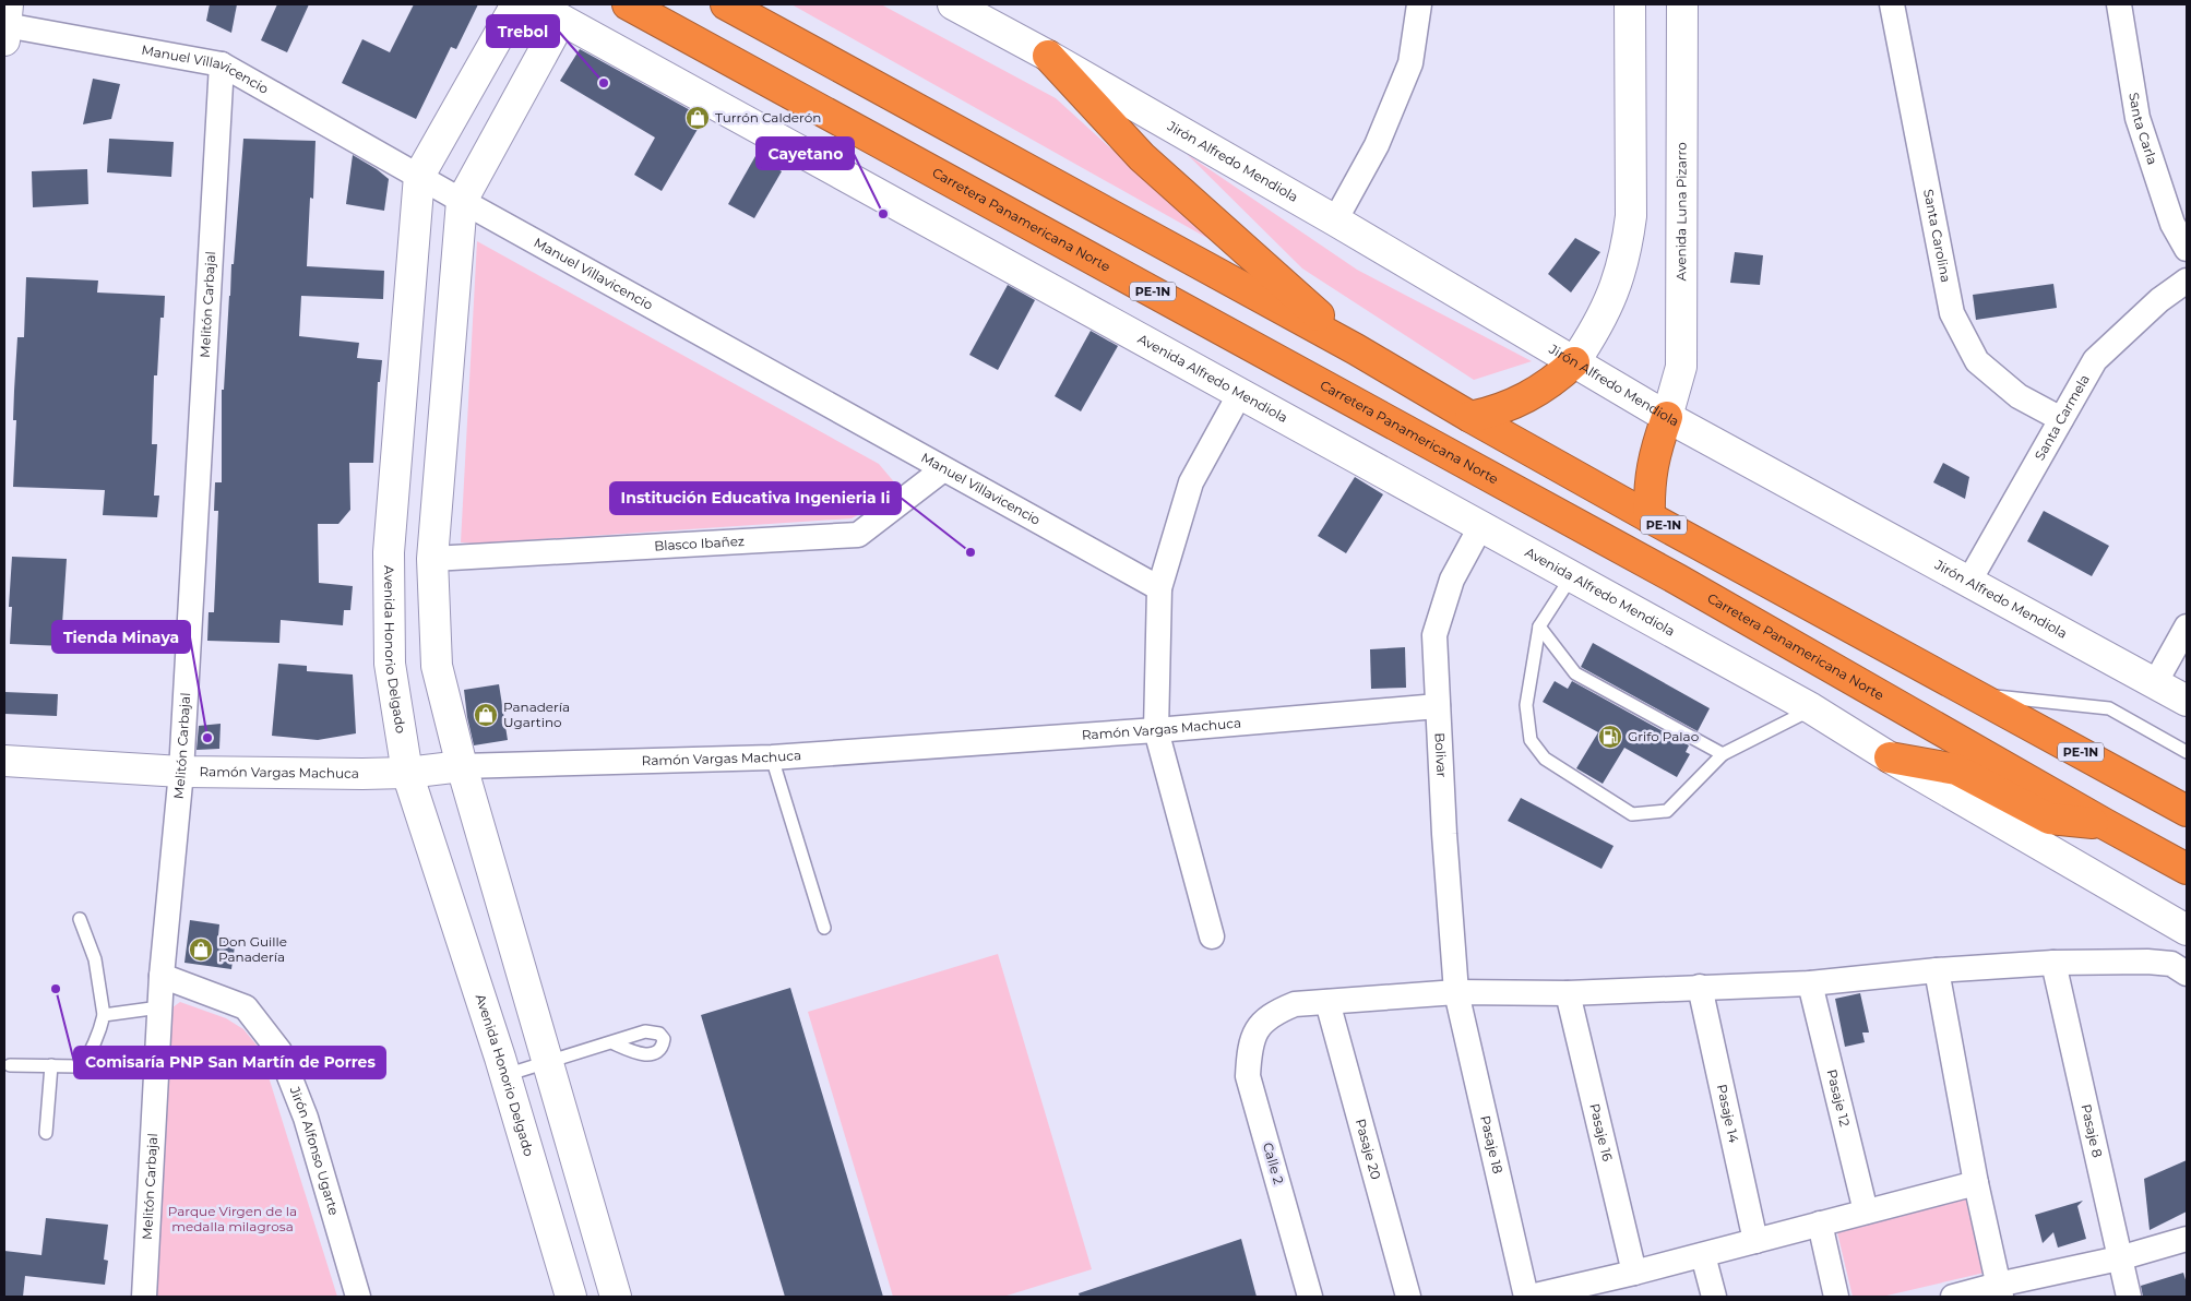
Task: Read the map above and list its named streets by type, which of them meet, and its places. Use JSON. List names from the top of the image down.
{
  "streets": {
    "highway": ["Carretera Panamericana Norte", "PE-1N"],
    "street": [
      "Manuel Villavicencio",
      "Santa Carla",
      "Jirón Alfredo Mendiola",
      "Avenida Luna Pizarro",
      "Santa Carolina",
      "Melitón Carbajal",
      "Avenida Alfredo Mendiola",
      "Santa Carmela",
      "Blasco Ibañez",
      "Avenida Honorio Delgado",
      "Ramón Vargas Machuca",
      "Bolivar",
      "Pasaje 12",
      "Pasaje 14",
      "Pasaje 8",
      "Pasaje 16",
      "Pasaje 18",
      "Pasaje 20",
      "Jirón Alfonso Ugarte",
      "Calle 2"
    ]
  },
  "crossings": [
    ["Manuel Villavicencio", "Melitón Carbajal"],
    ["Manuel Villavicencio", "Blasco Ibañez"],
    ["Manuel Villavicencio", "Avenida Honorio Delgado"],
    ["Jirón Alfredo Mendiola", "Avenida Luna Pizarro"],
    ["Jirón Alfredo Mendiola", "Santa Carmela"],
    ["Santa Carolina", "Santa Carmela"],
    ["Melitón Carbajal", "Ramón Vargas Machuca"],
    ["Melitón Carbajal", "Jirón Alfonso Ugarte"],
    ["Avenida Alfredo Mendiola", "Bolivar"],
    ["Avenida Honorio Delgado", "Ramón Vargas Machuca"],
    ["Ramón Vargas Machuca", "Bolivar"],
    ["Bolivar", "Pasaje 18"],
    ["Pasaje 20", "Calle 2"]
  ],
  "parks": ["Parque Virgen de la medalla milagrosa"],
  "places": {
    "other": [
      "Trebol",
      "Cayetano",
      "Institución Educativa Ingenieria Ii",
      "Tienda Minaya",
      "Comisaría PNP San Martín de Porres"
    ],
    "shop": ["Turrón Calderón", "Panadería Ugartino", "Don Guille Panadería"],
    "fuel station": ["Grifo Palao"]
  }
}
